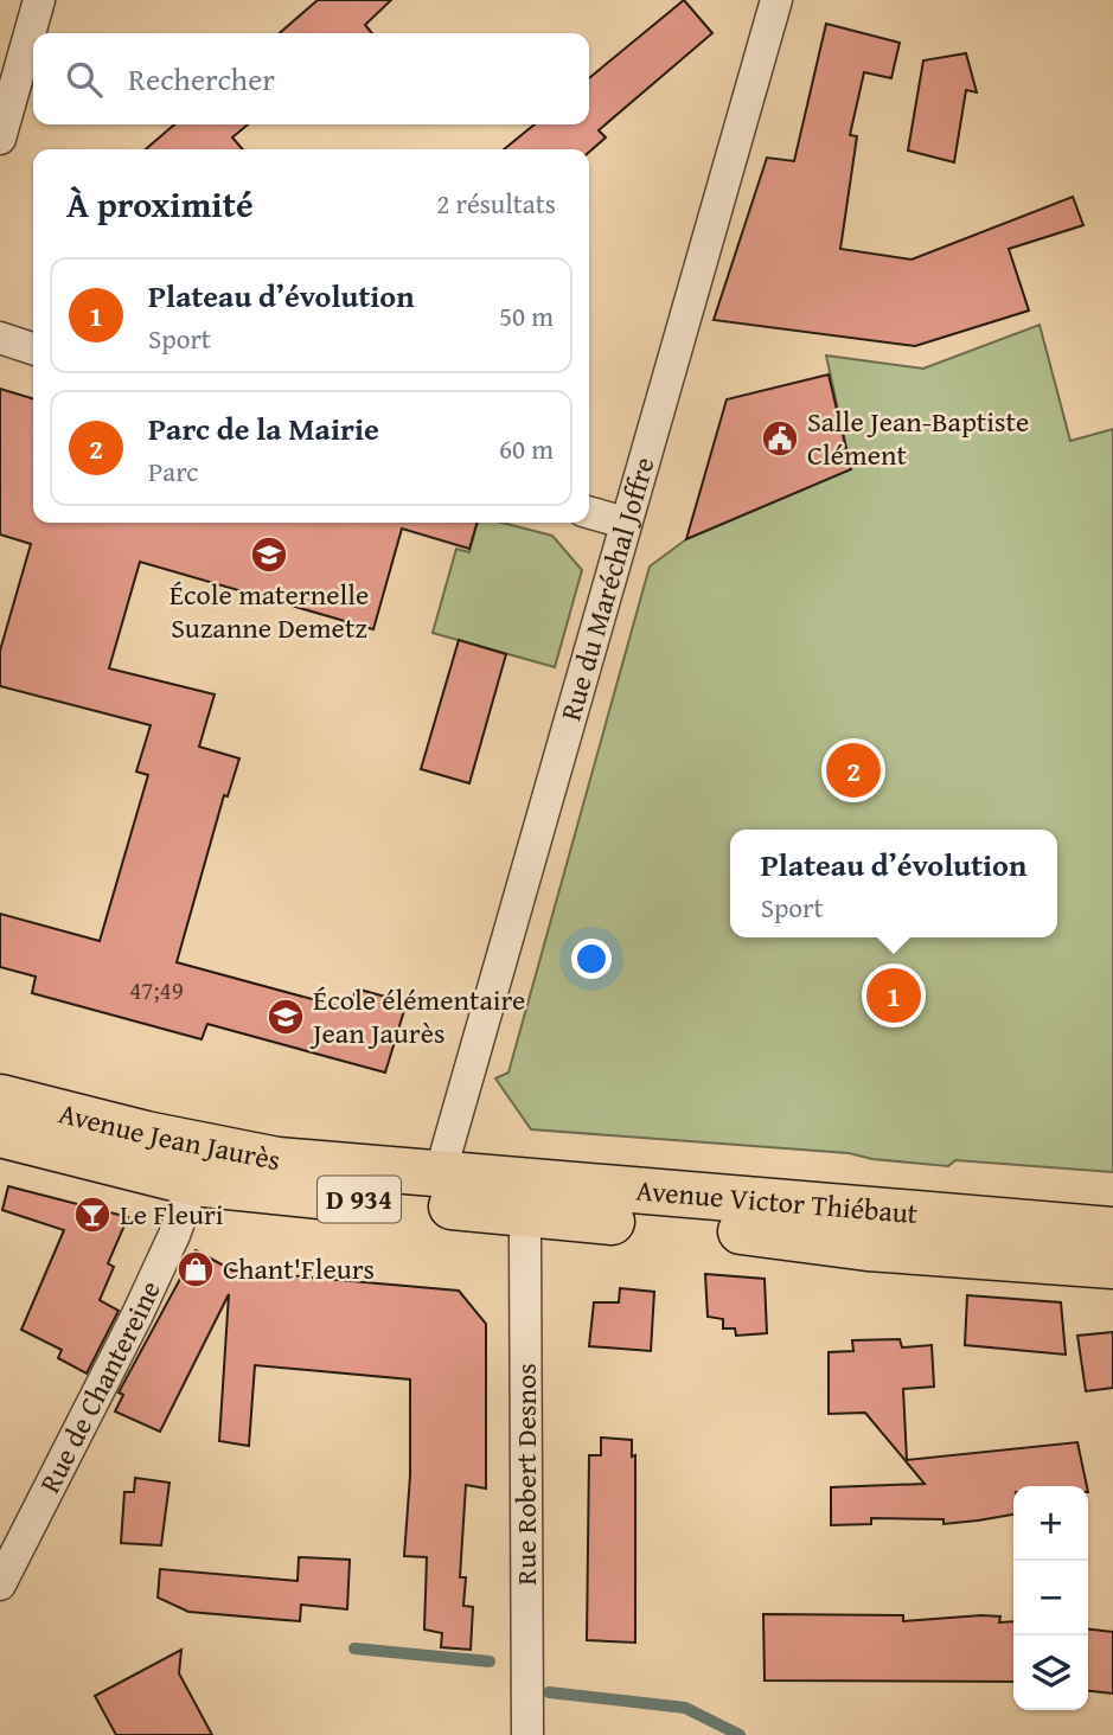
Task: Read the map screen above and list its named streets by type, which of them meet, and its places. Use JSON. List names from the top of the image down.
{
  "streets": {
    "main road": ["Avenue Jean Jaurès", "D 934", "Avenue Victor Thiébaut"],
    "street": ["Rue du Maréchal Joffre", "Rue de Chantereine", "Rue Robert Desnos"]
  },
  "crossings": [
    ["Rue du Maréchal Joffre", "Avenue Jean Jaurès"],
    ["Rue du Maréchal Joffre", "Avenue Victor Thiébaut"],
    ["Avenue Jean Jaurès", "Avenue Victor Thiébaut"],
    ["Avenue Jean Jaurès", "Rue de Chantereine"],
    ["Avenue Jean Jaurès", "Rue Robert Desnos"],
    ["Avenue Victor Thiébaut", "Rue Robert Desnos"]
  ],
  "places": {
    "public building": ["Salle Jean-Baptiste Clément"],
    "school or university": ["École maternelle Suzanne Demetz", "École élémentaire Jean Jaurès"],
    "bar": ["Le Fleuri"],
    "shop": ["Chant'Fleurs"]
  },
  "house_numbers": ["47;49"],
  "page": {
    "search": "Rechercher",
    "heading": ["À proximité", "2 résultats"],
    "list": [
      {
        "mark": "1",
        "name": "Plateau d’évolution",
        "note": "Sport",
        "value": "50 m"
      },
      {
        "mark": "2",
        "name": "Parc de la Mairie",
        "note": "Parc",
        "value": "60 m"
      }
    ],
    "pins": ["2", "1"],
    "popup": ["Plateau d’évolution", "Sport"],
    "map_buttons": ["+", "−"]
  }
}
